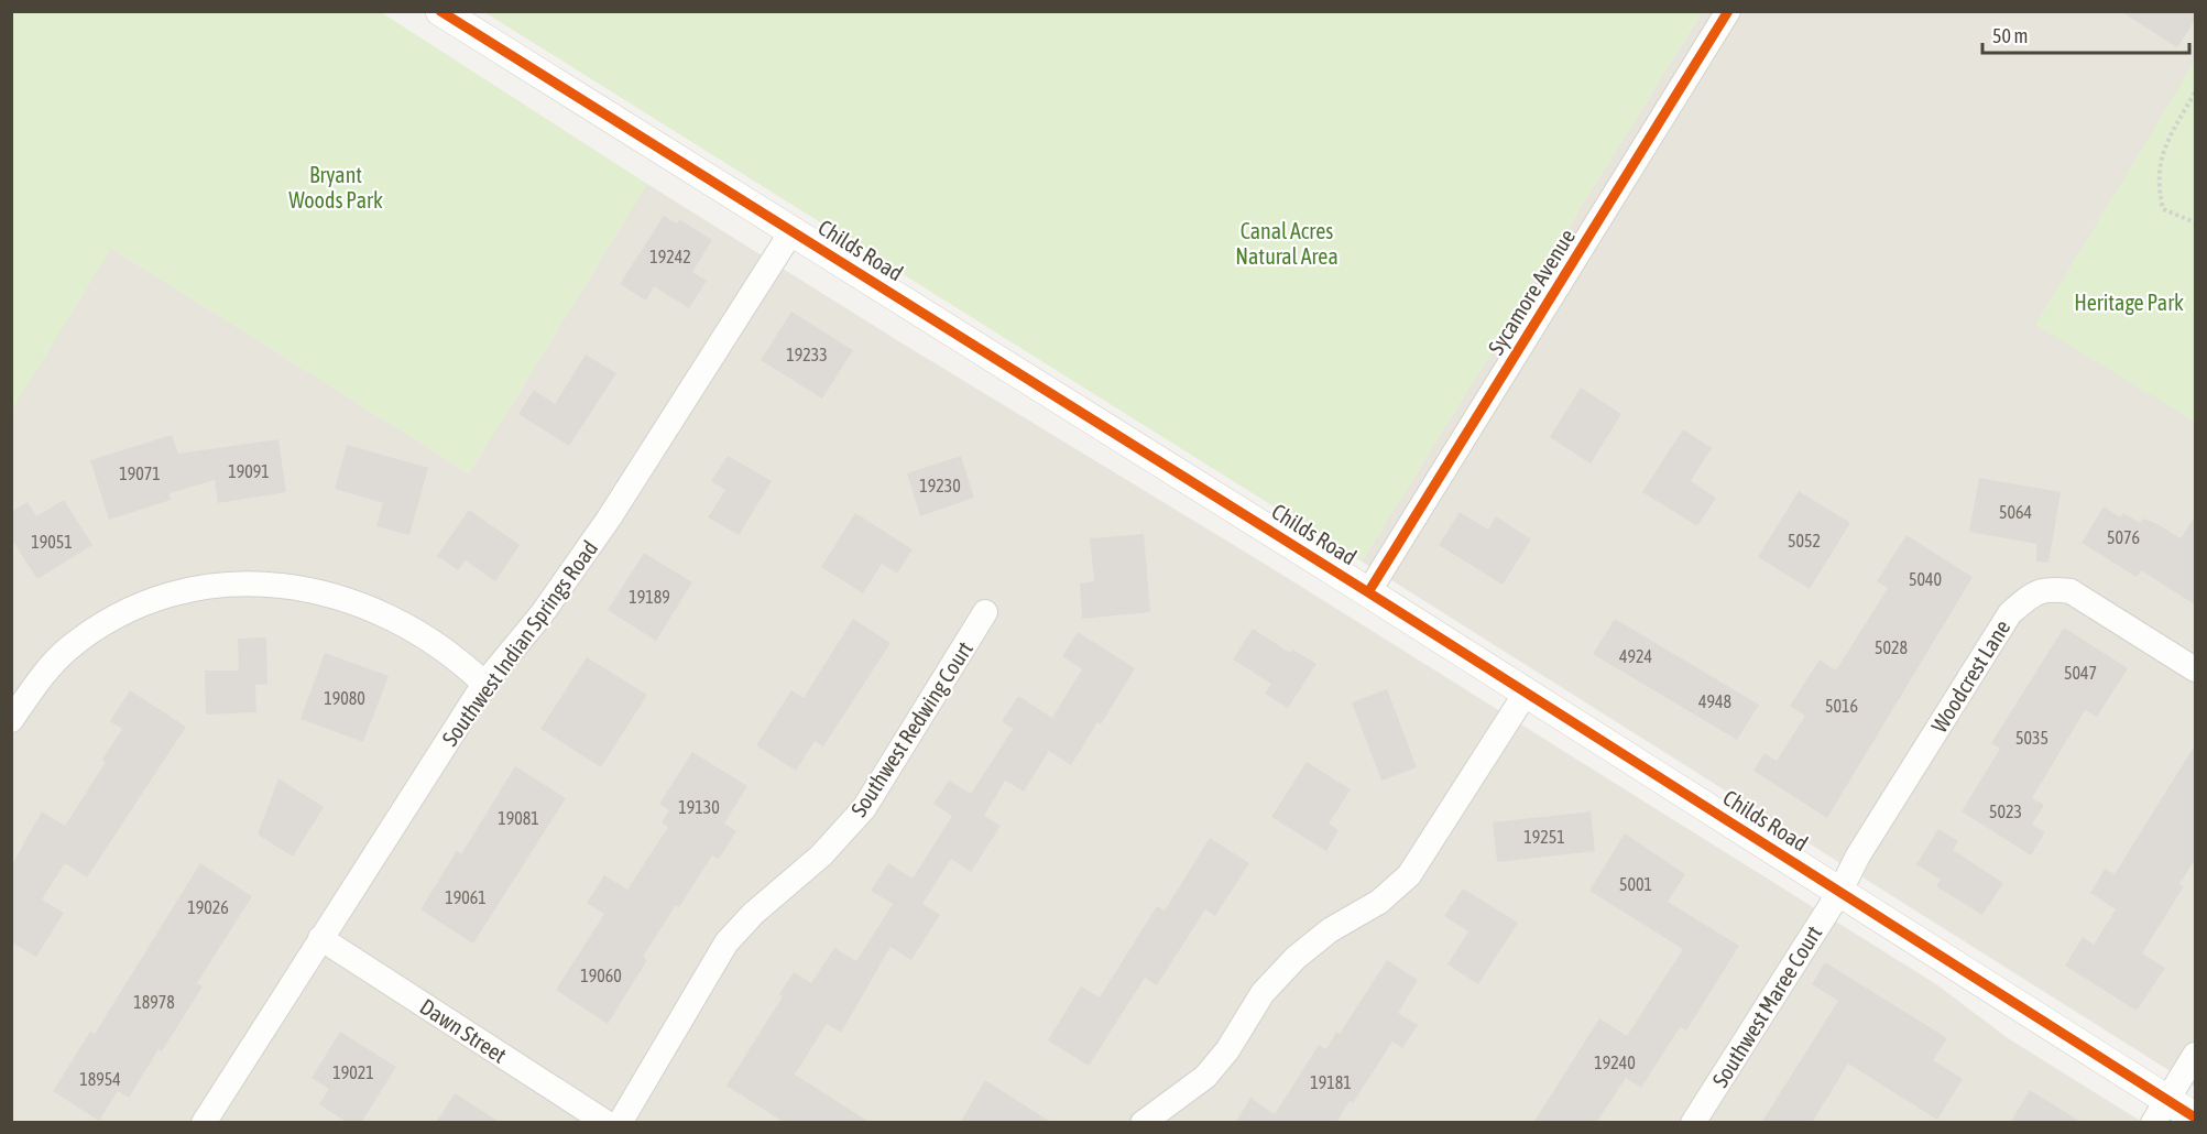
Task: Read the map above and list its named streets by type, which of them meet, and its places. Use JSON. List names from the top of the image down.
{
  "streets": {
    "street": [
      "Childs Road",
      "Sycamore Avenue",
      "Southwest Indian Springs Road",
      "Woodcrest Lane",
      "Southwest Redwing Court",
      "Southwest Maree Court",
      "Dawn Street"
    ]
  },
  "crossings": [
    ["Childs Road", "Sycamore Avenue"],
    ["Childs Road", "Southwest Indian Springs Road"],
    ["Childs Road", "Woodcrest Lane"],
    ["Childs Road", "Southwest Maree Court"],
    ["Southwest Indian Springs Road", "Dawn Street"],
    ["Woodcrest Lane", "Southwest Maree Court"]
  ],
  "parks": ["Bryant Woods Park", "Canal Acres Natural Area", "Heritage Park"],
  "house_numbers": [
    "19242",
    "19233",
    "19091",
    "19071",
    "19230",
    "5064",
    "5076",
    "5052",
    "19051",
    "5040",
    "19189",
    "5028",
    "4924",
    "5047",
    "19080",
    "4948",
    "5016",
    "5035",
    "19130",
    "5023",
    "19081",
    "19251",
    "5001",
    "19061",
    "19026",
    "19060",
    "18978",
    "19240",
    "19021",
    "18954",
    "19181"
  ],
  "scale_bar": "50 m"
}
